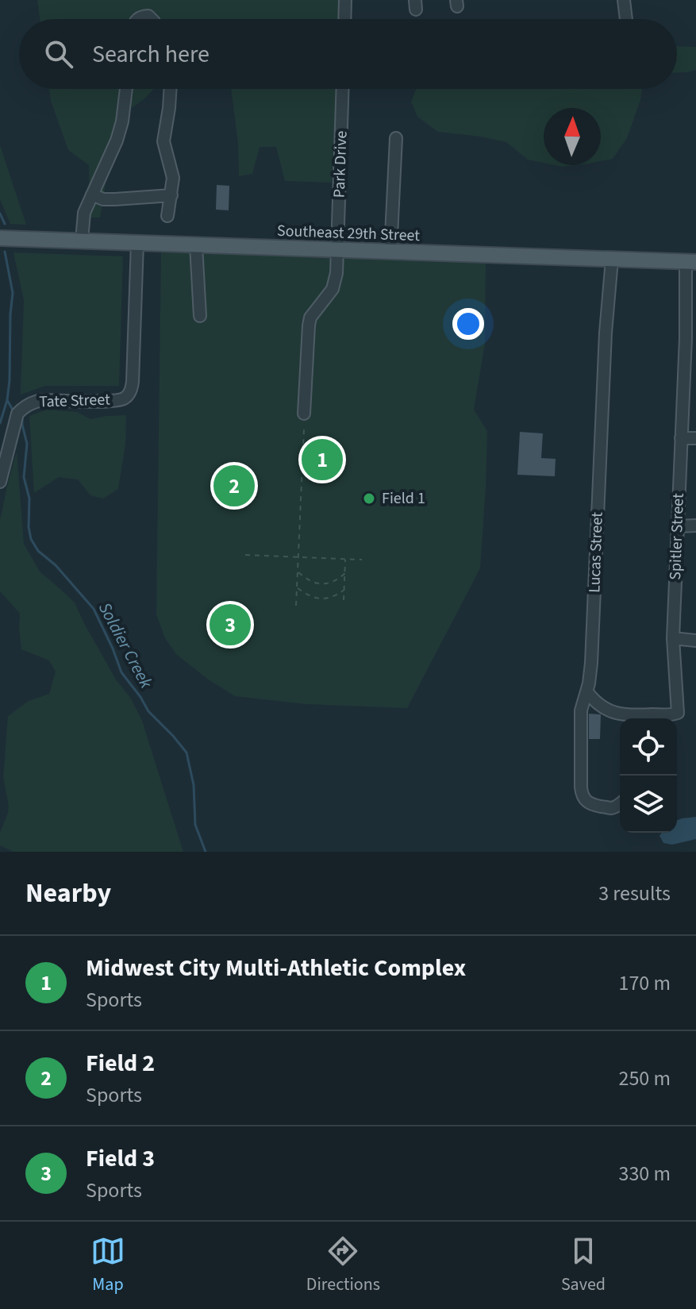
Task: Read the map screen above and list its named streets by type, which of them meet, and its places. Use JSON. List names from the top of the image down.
{
  "streets": {
    "main road": ["Southeast 29th Street"],
    "street": [
      "Park Drive",
      "Tate Street",
      "Spitler Street",
      "Lucas Street"
    ]
  },
  "crossings": [
    ["Park Drive", "Southeast 29th Street"],
    ["Southeast 29th Street", "Tate Street"],
    ["Southeast 29th Street", "Spitler Street"],
    ["Southeast 29th Street", "Lucas Street"],
    ["Spitler Street", "Lucas Street"]
  ],
  "water": ["Soldier Creek"],
  "places": ["Field 1"],
  "north": "top",
  "page": {
    "search": "Search here",
    "pins": ["1", "2", "3"],
    "heading": ["Nearby", "3 results"],
    "list": [
      {
        "mark": "1",
        "name": "Midwest City Multi-Athletic Complex",
        "note": "Sports",
        "value": "170 m"
      },
      {
        "mark": "2",
        "name": "Field 2",
        "note": "Sports",
        "value": "250 m"
      },
      {
        "mark": "3",
        "name": "Field 3",
        "note": "Sports",
        "value": "330 m"
      }
    ],
    "nav": ["Map", "Directions", "Saved"]
  }
}
